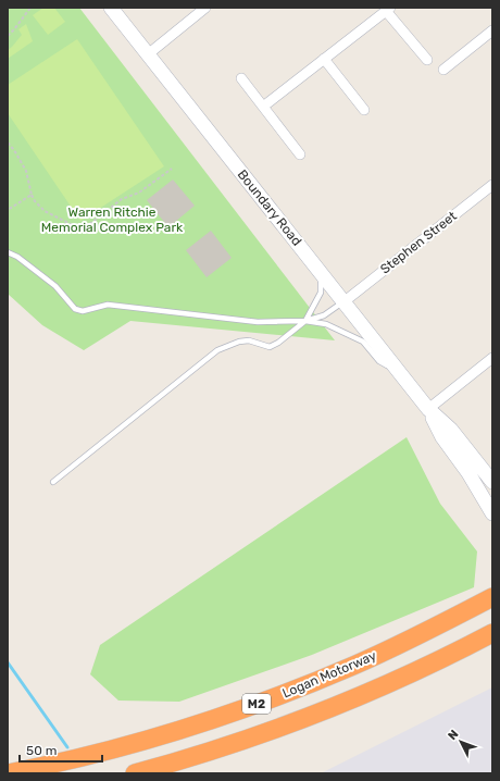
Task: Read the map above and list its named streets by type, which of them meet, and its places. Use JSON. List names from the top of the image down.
{
  "streets": {
    "highway": ["Logan Motorway", "M2"],
    "main road": ["Boundary Road"],
    "street": ["Stephen Street"]
  },
  "crossings": [
    ["Boundary Road", "Stephen Street"]
  ],
  "parks": ["Warren Ritchie Memorial Complex Park"],
  "scale_bar": "50 m",
  "north": "top left"
}
